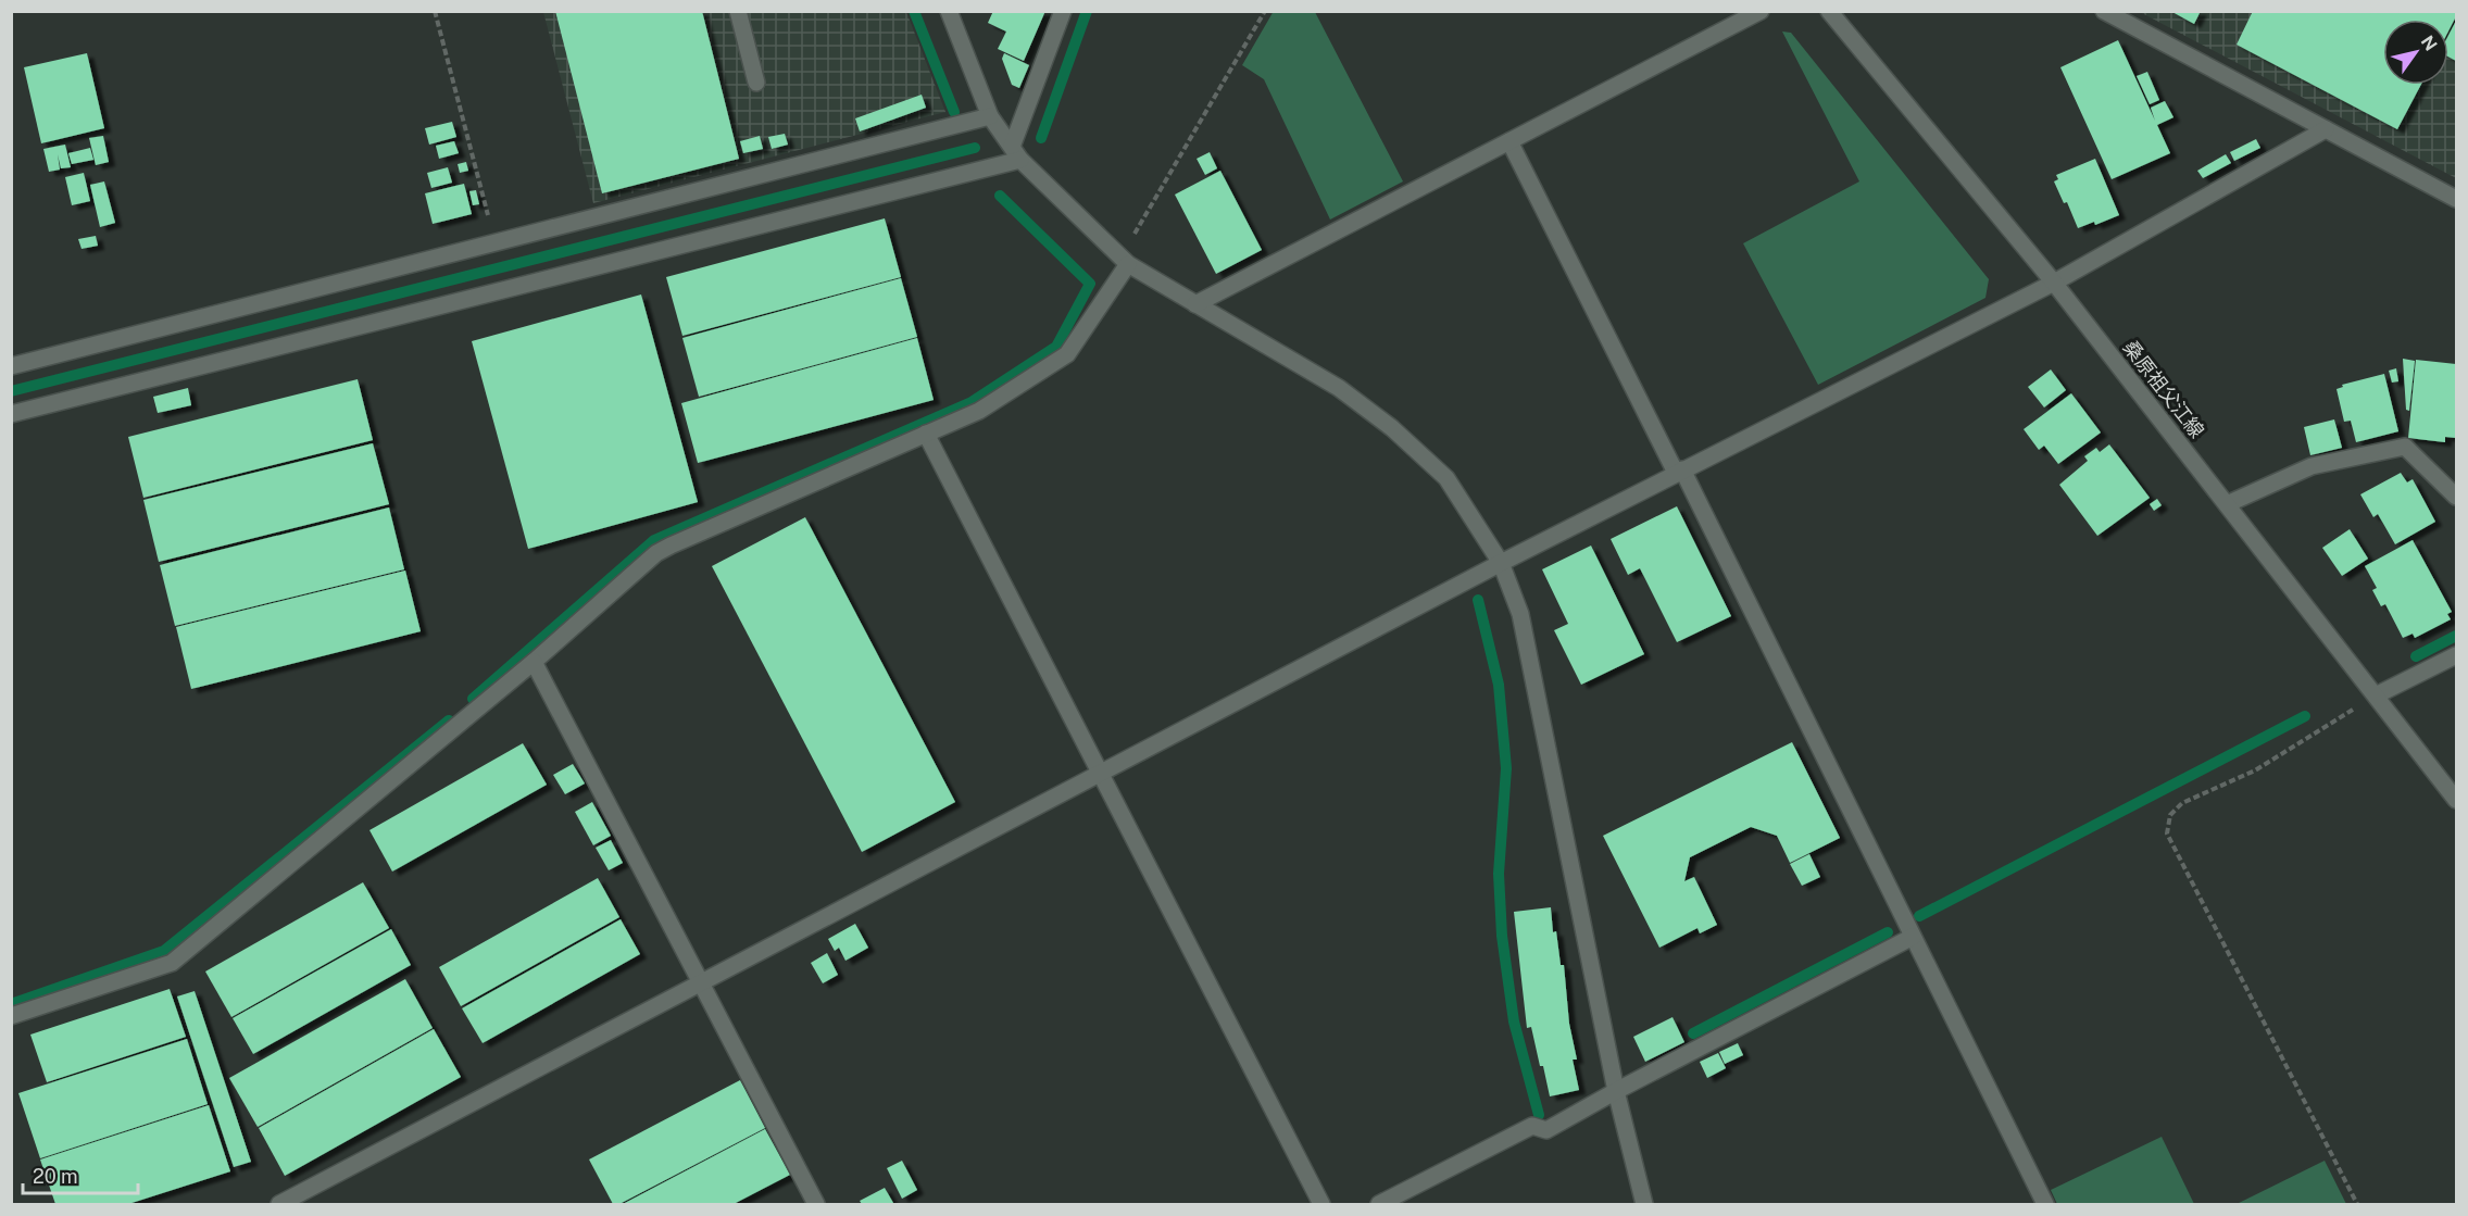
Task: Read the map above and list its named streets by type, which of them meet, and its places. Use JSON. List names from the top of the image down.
{
  "streets": {
    "street": ["桑原祖父江線"]
  },
  "scale_bar": "20 m",
  "north": "top right"
}
